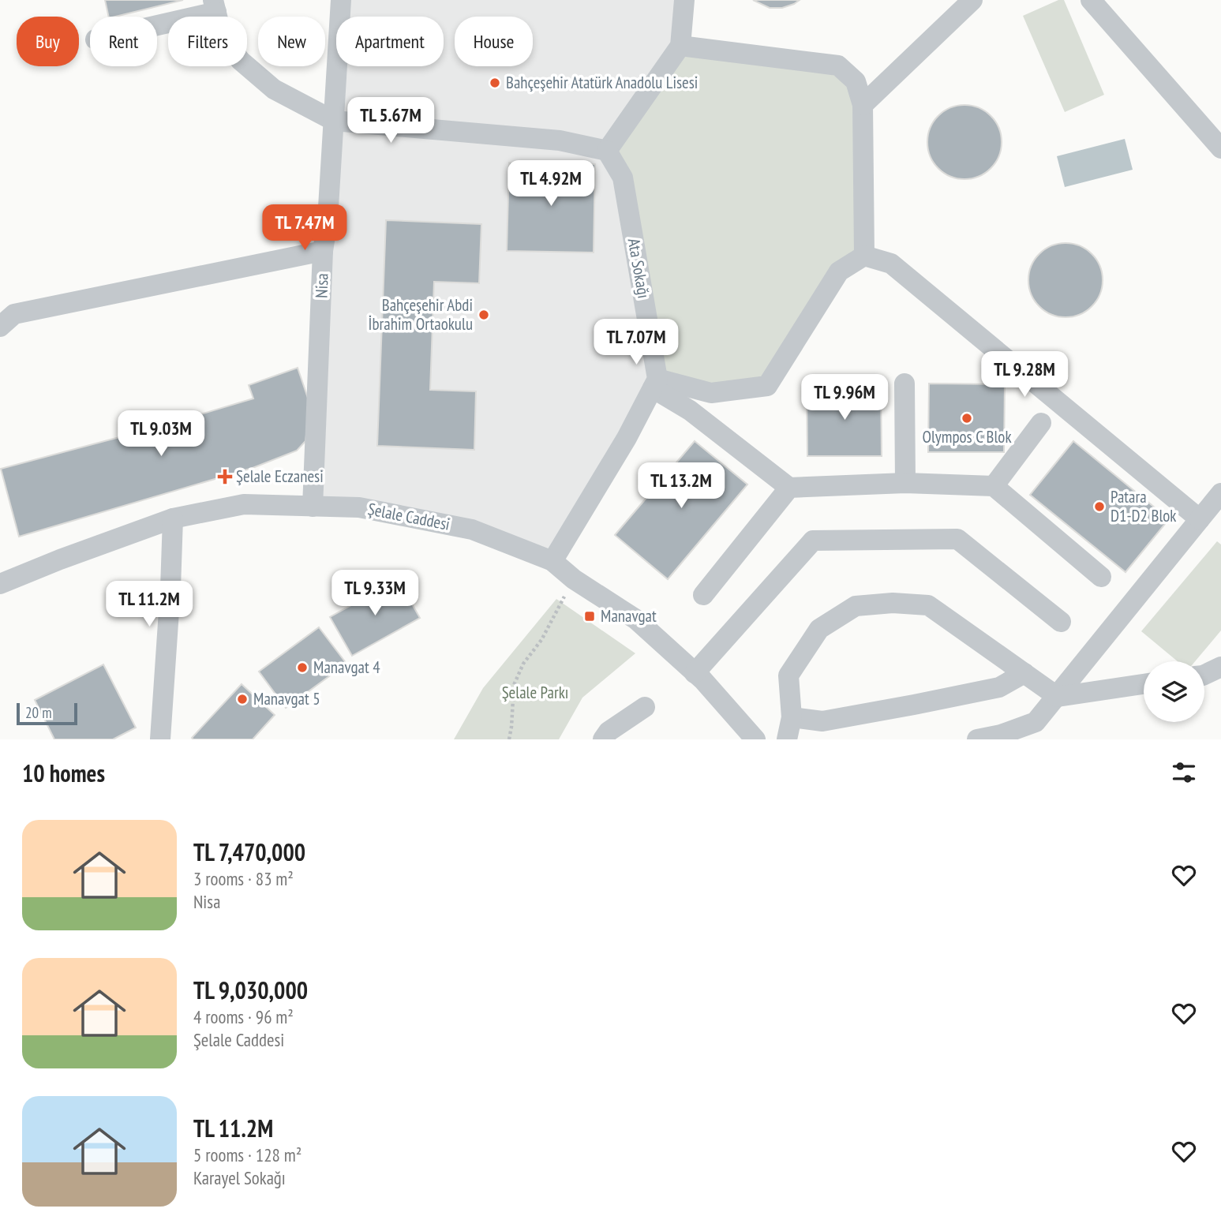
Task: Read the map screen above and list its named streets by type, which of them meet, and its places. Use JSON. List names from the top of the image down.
{
  "streets": {
    "street": ["Ata Sokağı", "Nisa", "Şelale Caddesi"]
  },
  "crossings": [
    ["Nisa", "Şelale Caddesi"]
  ],
  "parks": ["Şelale Parkı"],
  "places": {
    "other": [
      "Bahçeşehir Atatürk Anadolu Lisesi",
      "Bahçeşehir Abdi İbrahim Ortaokulu",
      "Olympos C Blok",
      "Patara D1-D2 Blok",
      "Manavgat 4",
      "Manavgat 5"
    ],
    "health": ["Şelale Eczanesi"],
    "transit": ["Manavgat"]
  },
  "scale_bar": "20 m",
  "page": {
    "chip": [
      "Buy",
      "Rent",
      "Filters",
      "New",
      "Apartment",
      "House"
    ],
    "price": [
      "TL 5.67M",
      "TL 4.92M",
      "TL 7.47M",
      "TL 7.07M",
      "TL 9.28M",
      "TL 9.96M",
      "TL 9.03M",
      "TL 13.2M",
      "TL 9.33M",
      "TL 11.2M"
    ],
    "scale": "20 m",
    "heading": "10 homes",
    "list": [
      {
        "name": "TL 7,470,000",
        "note": "3 rooms · 83 m² · Nisa"
      },
      {
        "name": "TL 9,030,000",
        "note": "4 rooms · 96 m² · Şelale Caddesi"
      },
      {
        "name": "TL 11.2M",
        "note": "5 rooms · 128 m² · Karayel Sokağı"
      }
    ]
  }
}
